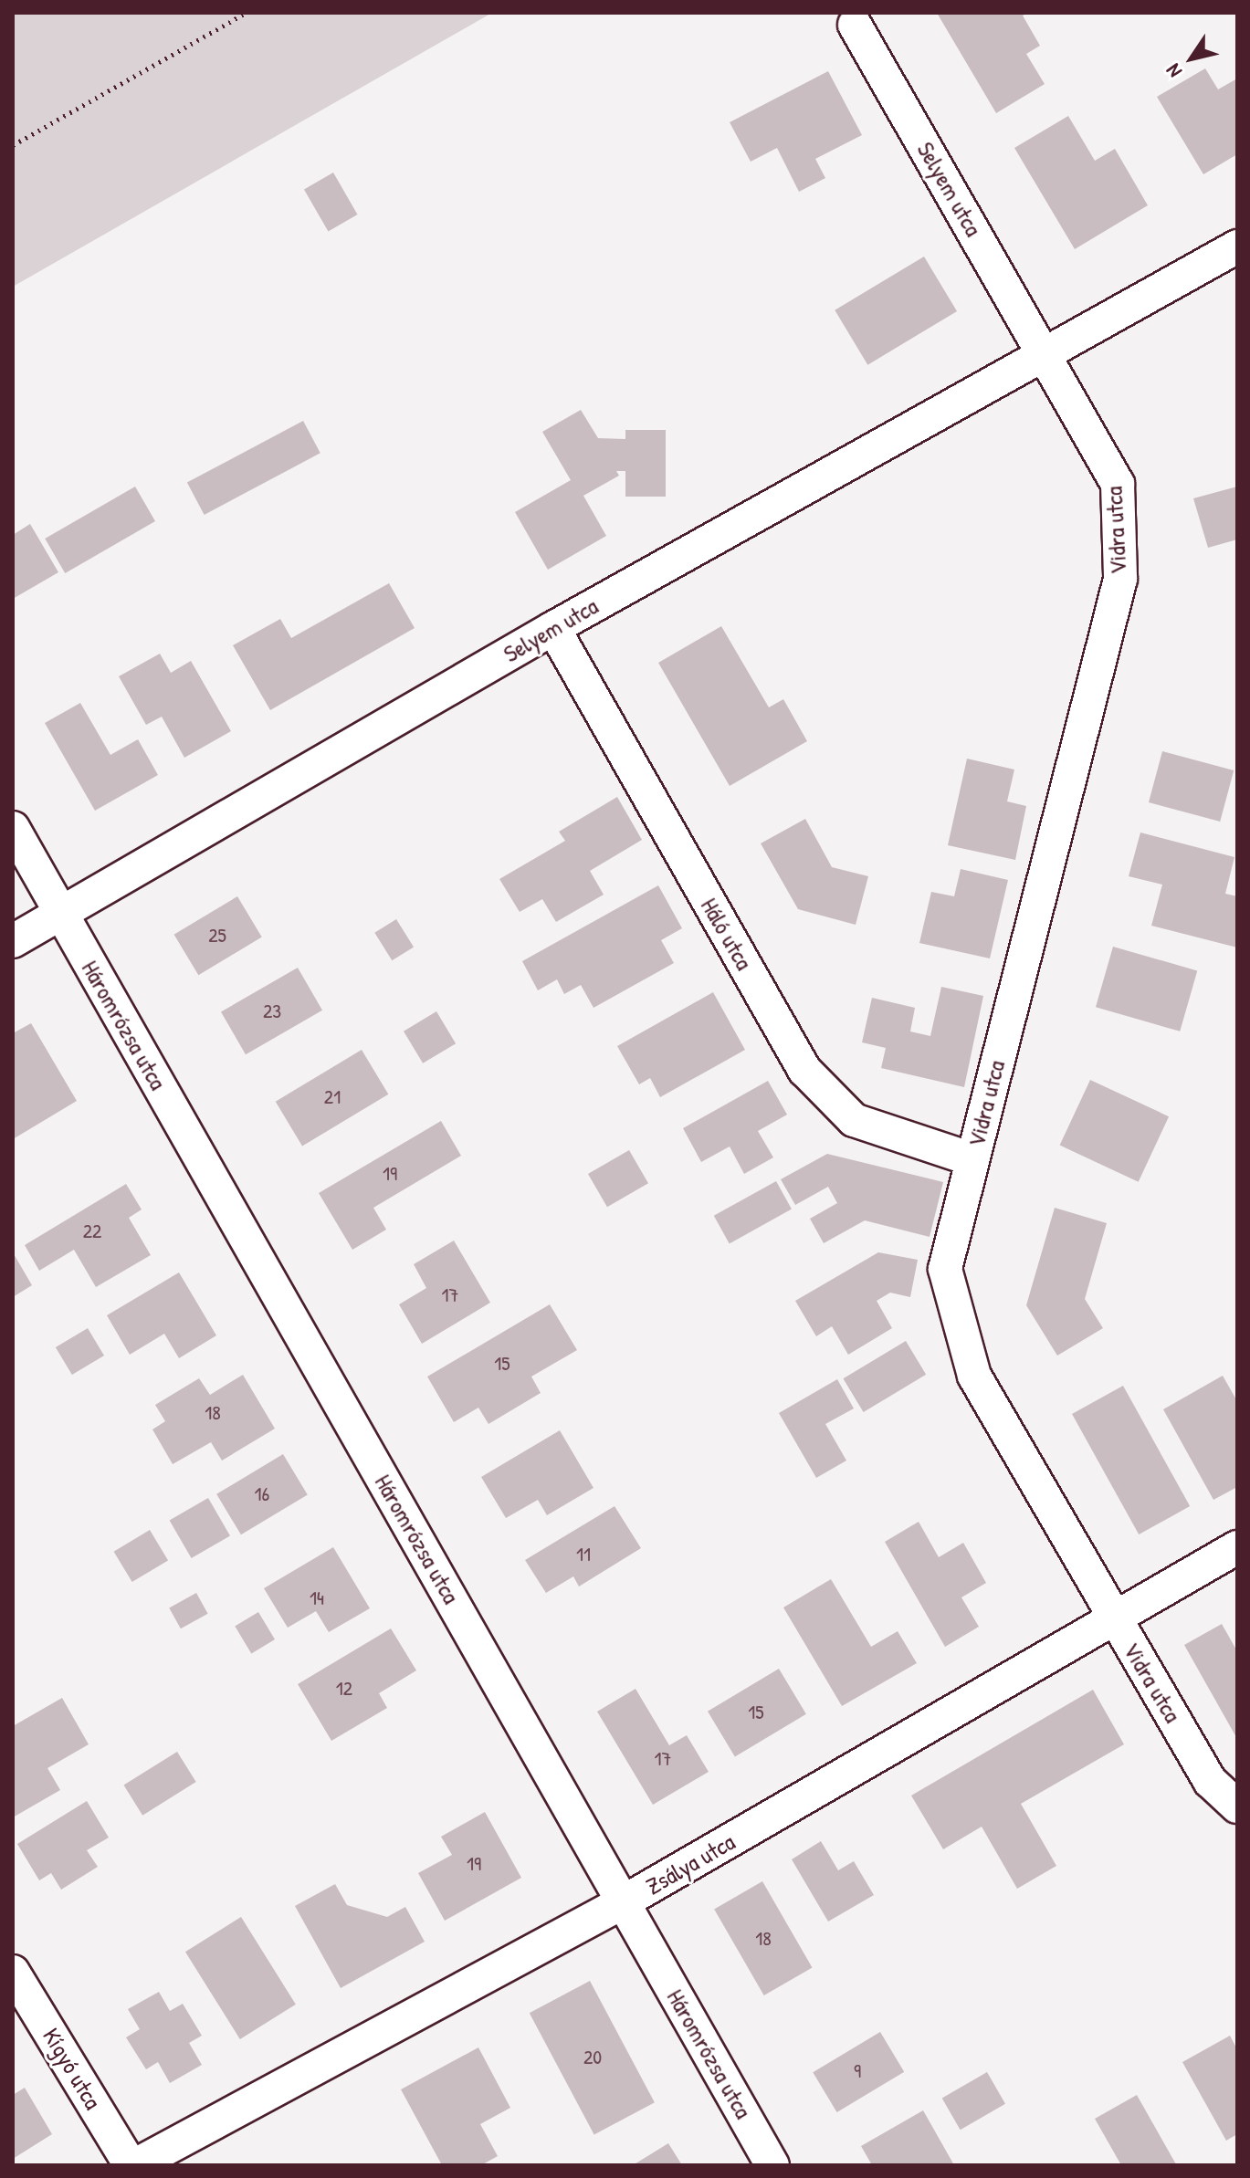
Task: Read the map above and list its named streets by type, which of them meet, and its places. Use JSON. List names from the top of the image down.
{
  "streets": {
    "street": [
      "Selyem utca",
      "Vidra utca",
      "Háló utca",
      "Háromrózsa utca",
      "Zsálya utca",
      "Kígyó utca"
    ]
  },
  "crossings": [
    ["Selyem utca", "Vidra utca"],
    ["Selyem utca", "Háló utca"],
    ["Selyem utca", "Háromrózsa utca"],
    ["Vidra utca", "Háló utca"],
    ["Vidra utca", "Zsálya utca"],
    ["Háromrózsa utca", "Zsálya utca"],
    ["Zsálya utca", "Kígyó utca"]
  ],
  "house_numbers": [
    "25",
    "23",
    "21",
    "19",
    "22",
    "17",
    "15",
    "18",
    "16",
    "11",
    "14",
    "12",
    "15",
    "17",
    "19",
    "18",
    "20",
    "9"
  ],
  "north": "bottom left"
}
